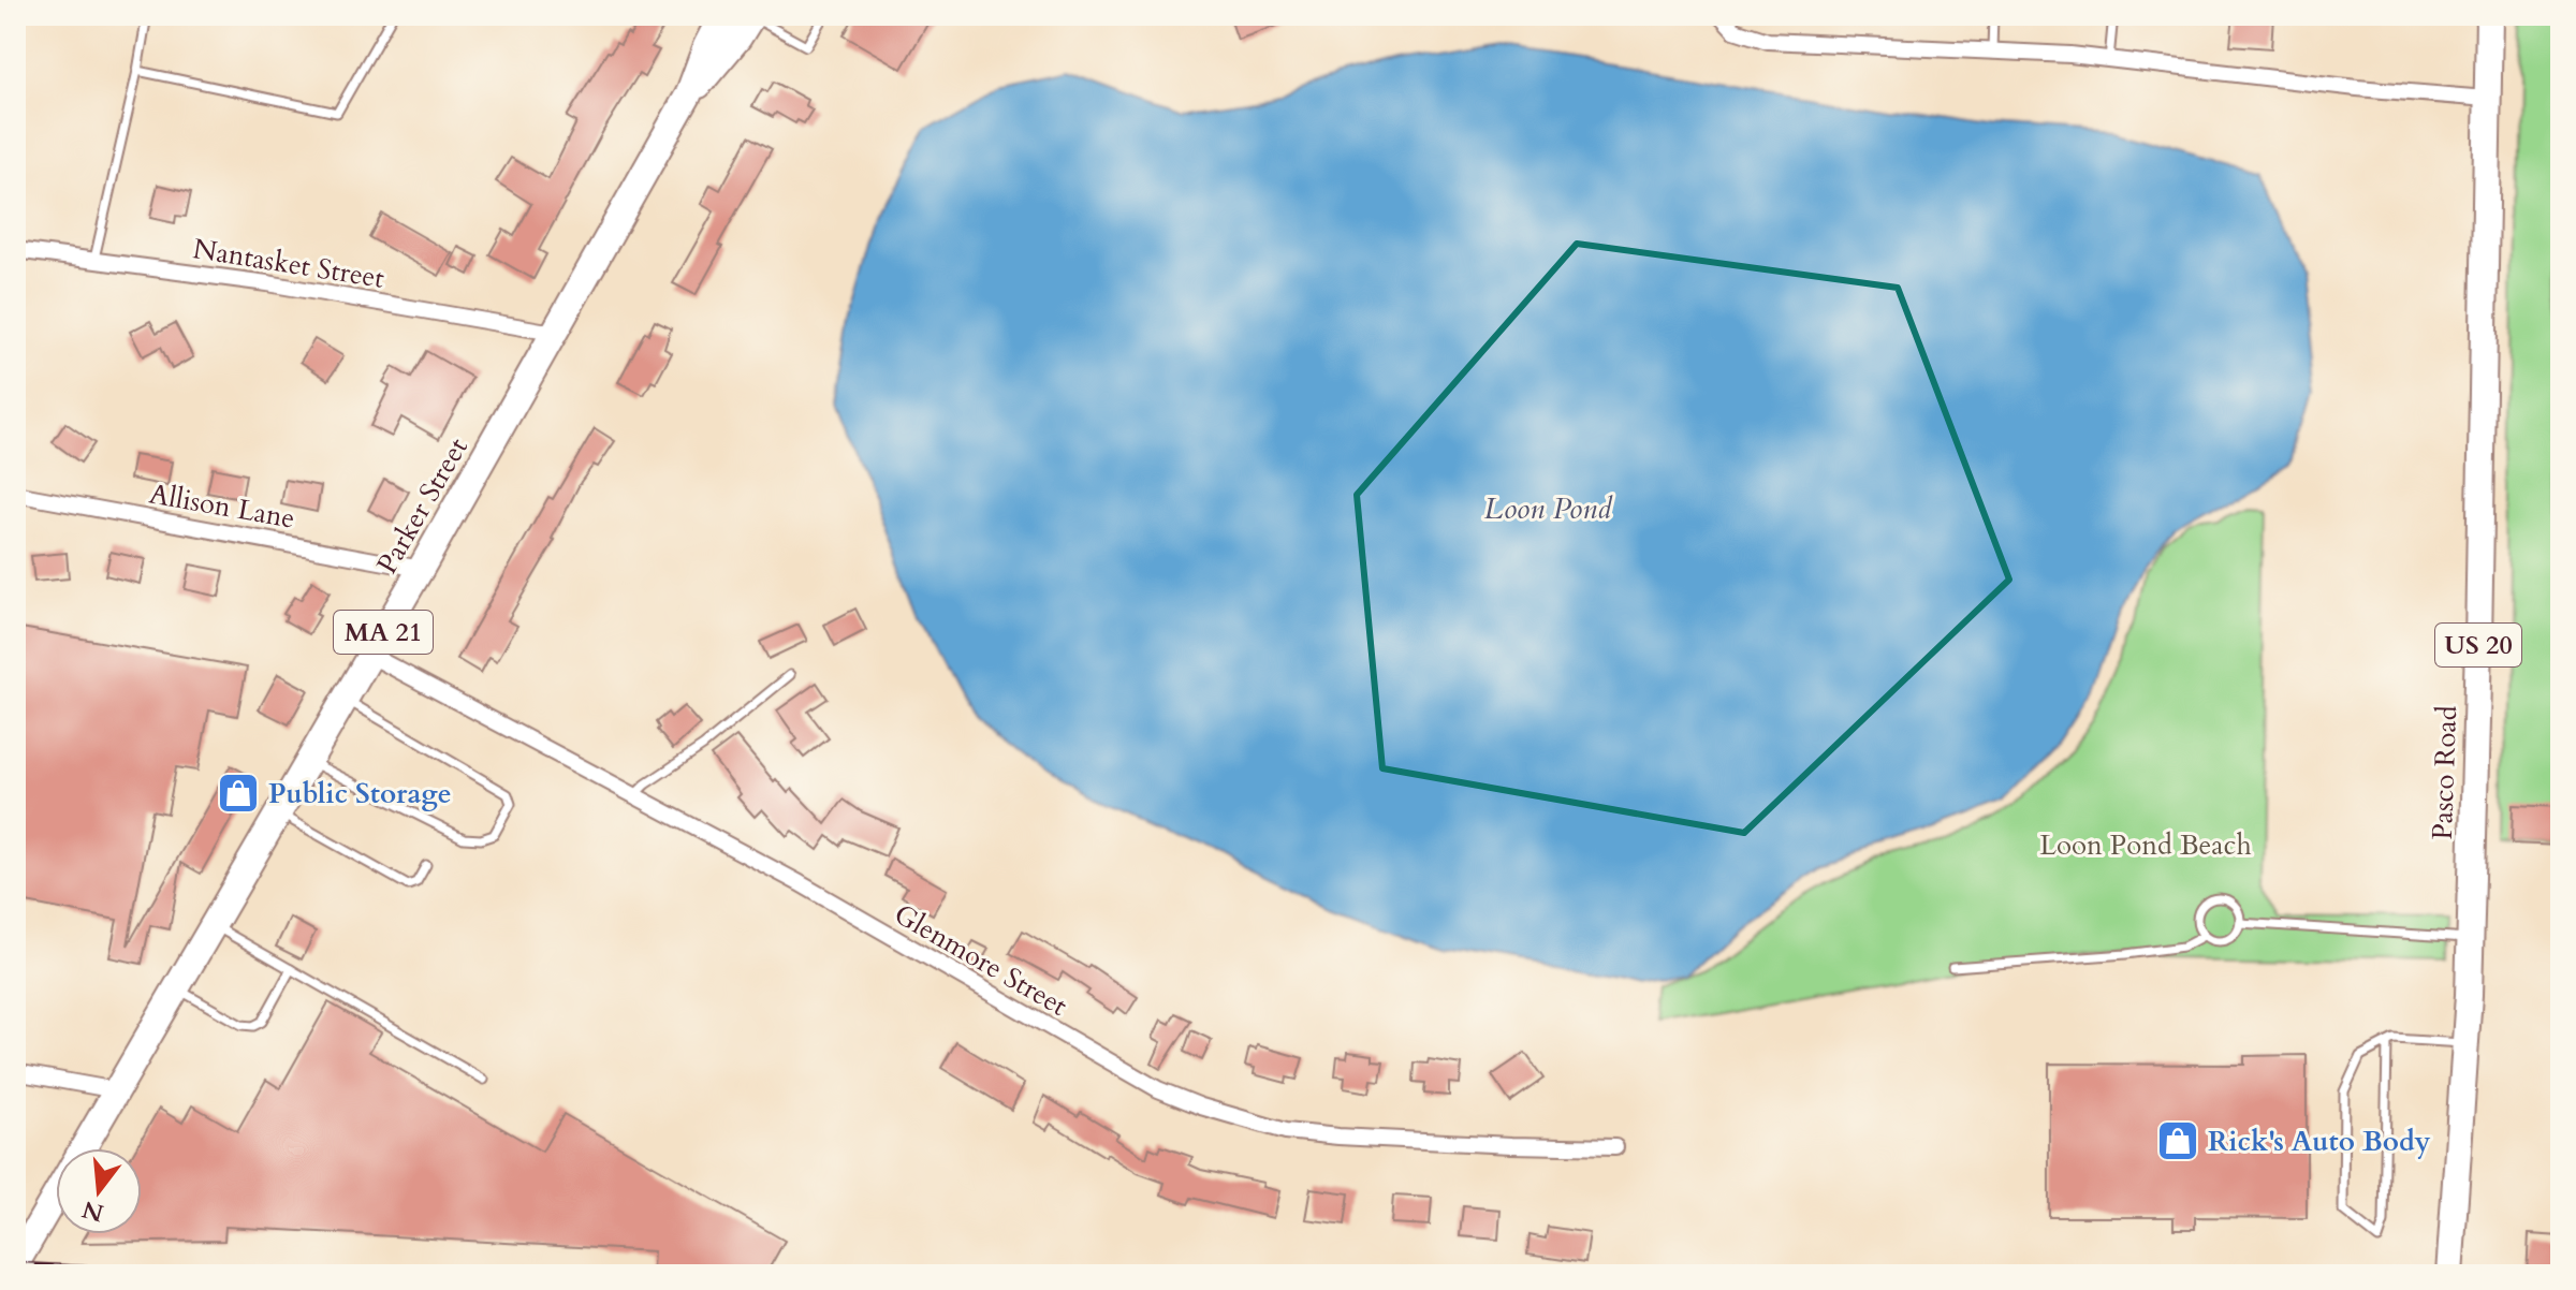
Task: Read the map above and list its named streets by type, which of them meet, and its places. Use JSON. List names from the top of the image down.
{
  "streets": {
    "main road": [
      "Parker Street",
      "MA 21",
      "US 20",
      "Pasco Road"
    ],
    "street": ["Nantasket Street", "Allison Lane", "Glenmore Street"]
  },
  "crossings": [
    ["Nantasket Street", "Parker Street"],
    ["Allison Lane", "Parker Street"],
    ["Parker Street", "Glenmore Street"]
  ],
  "water": ["Loon Pond"],
  "parks": ["Loon Pond Beach"],
  "places": {
    "shop": ["Public Storage", "Rick's Auto Body"]
  },
  "north": "bottom"
}
